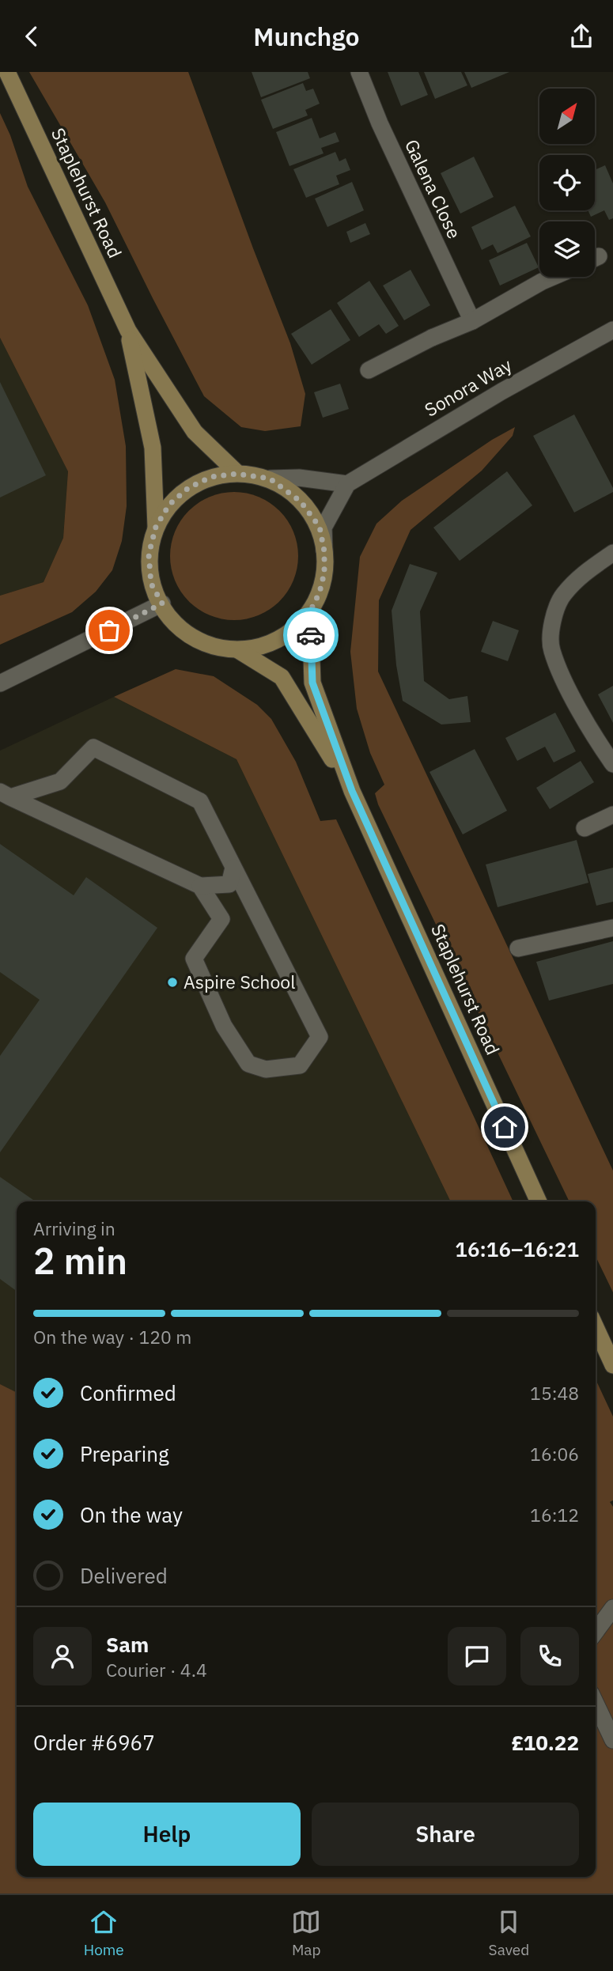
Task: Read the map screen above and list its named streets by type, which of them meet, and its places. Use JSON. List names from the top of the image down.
{
  "streets": {
    "main road": ["Staplehurst Road"],
    "street": ["Galena Close", "Sonora Way"]
  },
  "places": ["Aspire School"],
  "north": "top right",
  "page": {
    "header": "Munchgo",
    "heading": ["2 min", "Arriving in", "16:16–16:21"],
    "panel": [
      "Sam",
      "Courier · 4.4",
      "Order #6967",
      "£10.22"
    ],
    "bar": "On the way · 120 m",
    "list": [
      ["Confirmed", "15:48"],
      ["Preparing", "16:06"],
      ["On the way", "16:12"],
      "Delivered"
    ],
    "buttons": ["Help", "Share"],
    "tabs": ["Home", "Map", "Saved"]
  }
}
